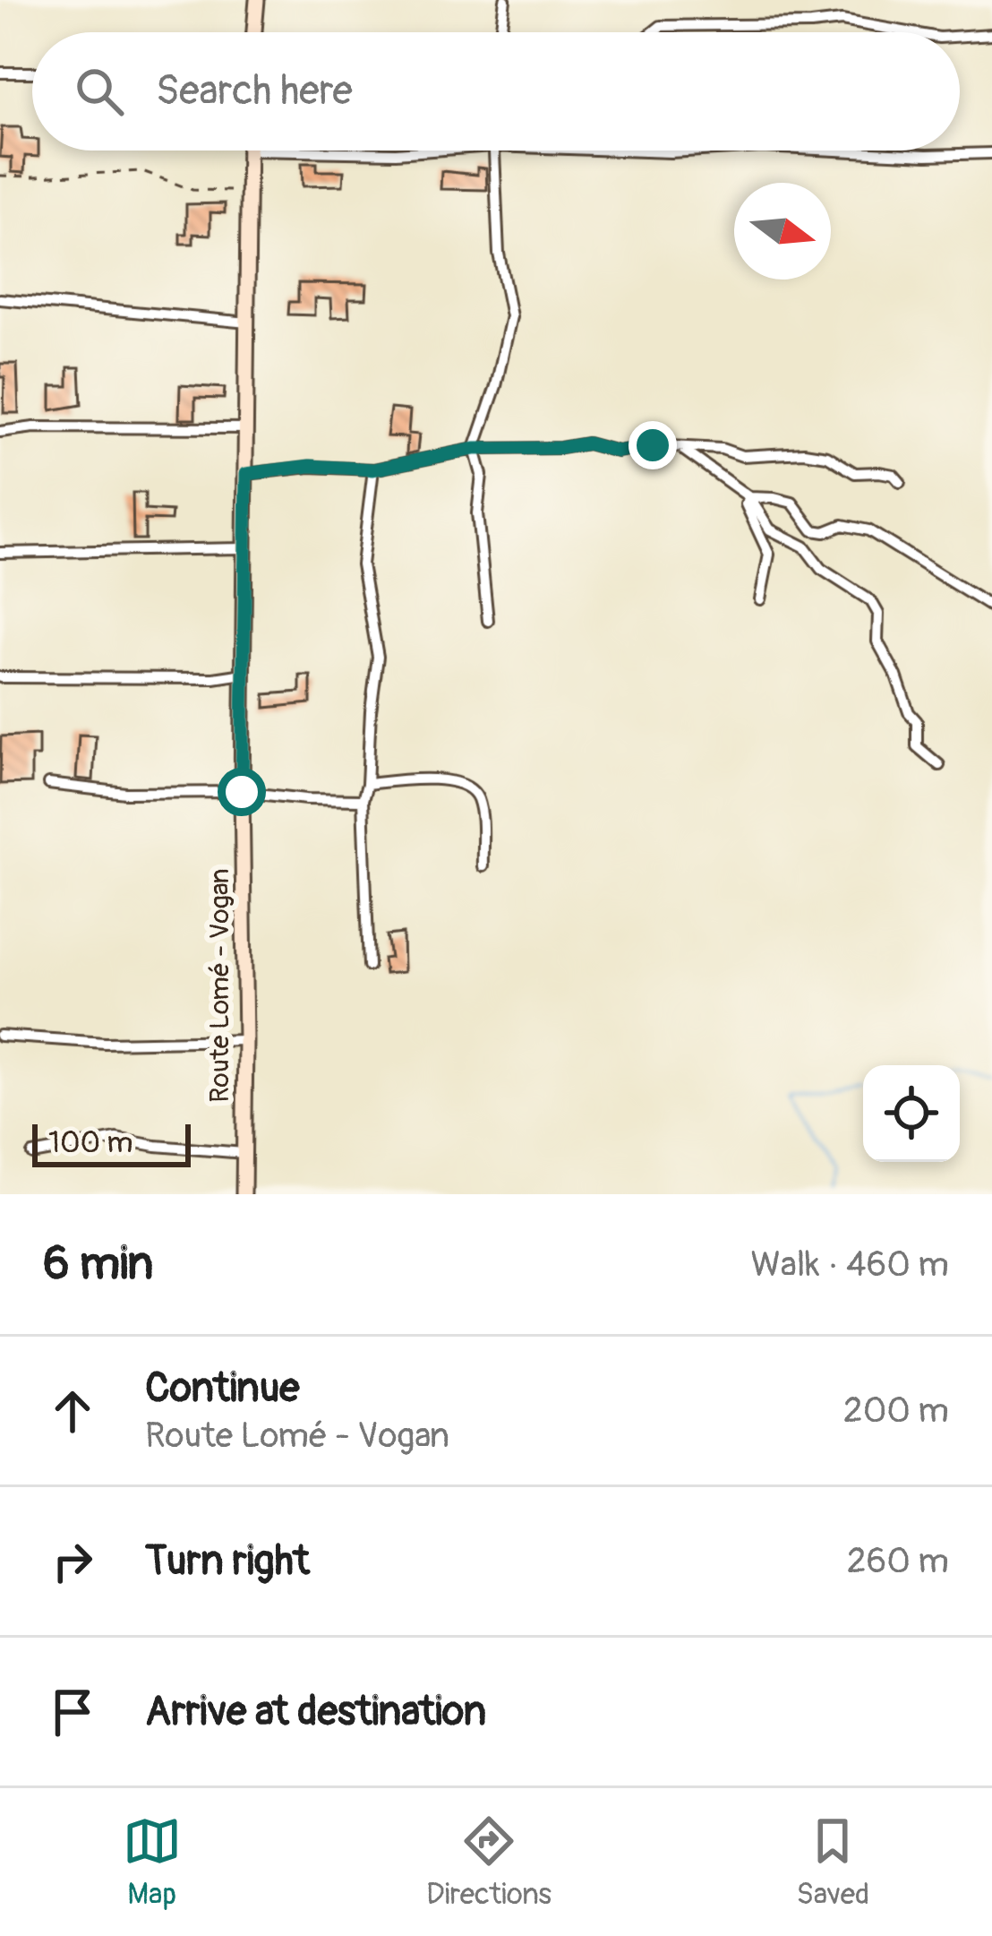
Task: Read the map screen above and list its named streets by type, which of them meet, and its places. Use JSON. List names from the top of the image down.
{
  "streets": {
    "main road": ["Route Lomé - Vogan"]
  },
  "scale_bar": "100 m",
  "north": "right",
  "page": {
    "search": "Search here",
    "scale": "100 m",
    "heading": ["6 min", "Walk · 460 m"],
    "list": [
      ["Continue", "Route Lomé - Vogan", "200 m"],
      ["Turn right", "260 m"],
      "Arrive at destination"
    ],
    "nav": ["Map", "Directions", "Saved"]
  }
}
